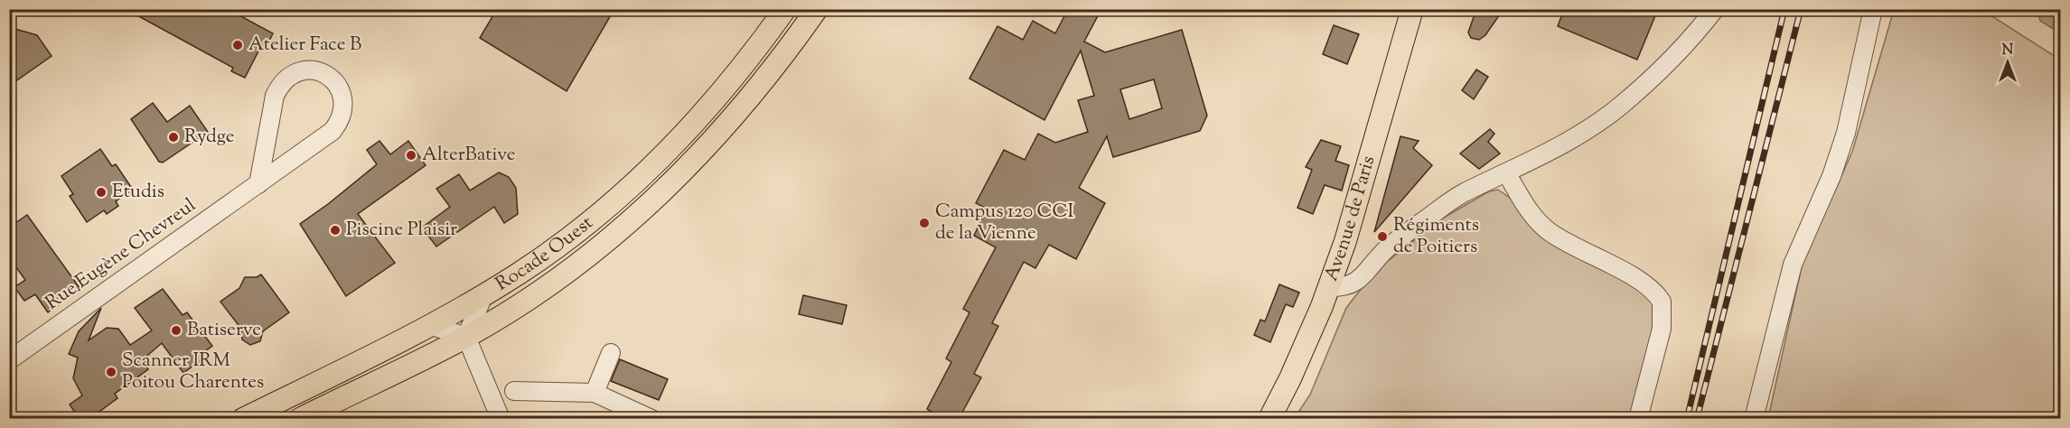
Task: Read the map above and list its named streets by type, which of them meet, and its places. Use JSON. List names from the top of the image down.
{
  "streets": {
    "main road": ["Avenue de Paris", "Rocade Ouest"],
    "street": ["Rue Eugène Chevreul"]
  },
  "places": [
    "Atelier Face B",
    "Rydge",
    "AlterBative",
    "Etudis",
    "Campus 120 CCI de la Vienne",
    "Piscine Plaisir",
    "Régiments de Poitiers",
    "Batiserve",
    "Scanner IRM Poitou Charentes"
  ],
  "north": "top"
}
